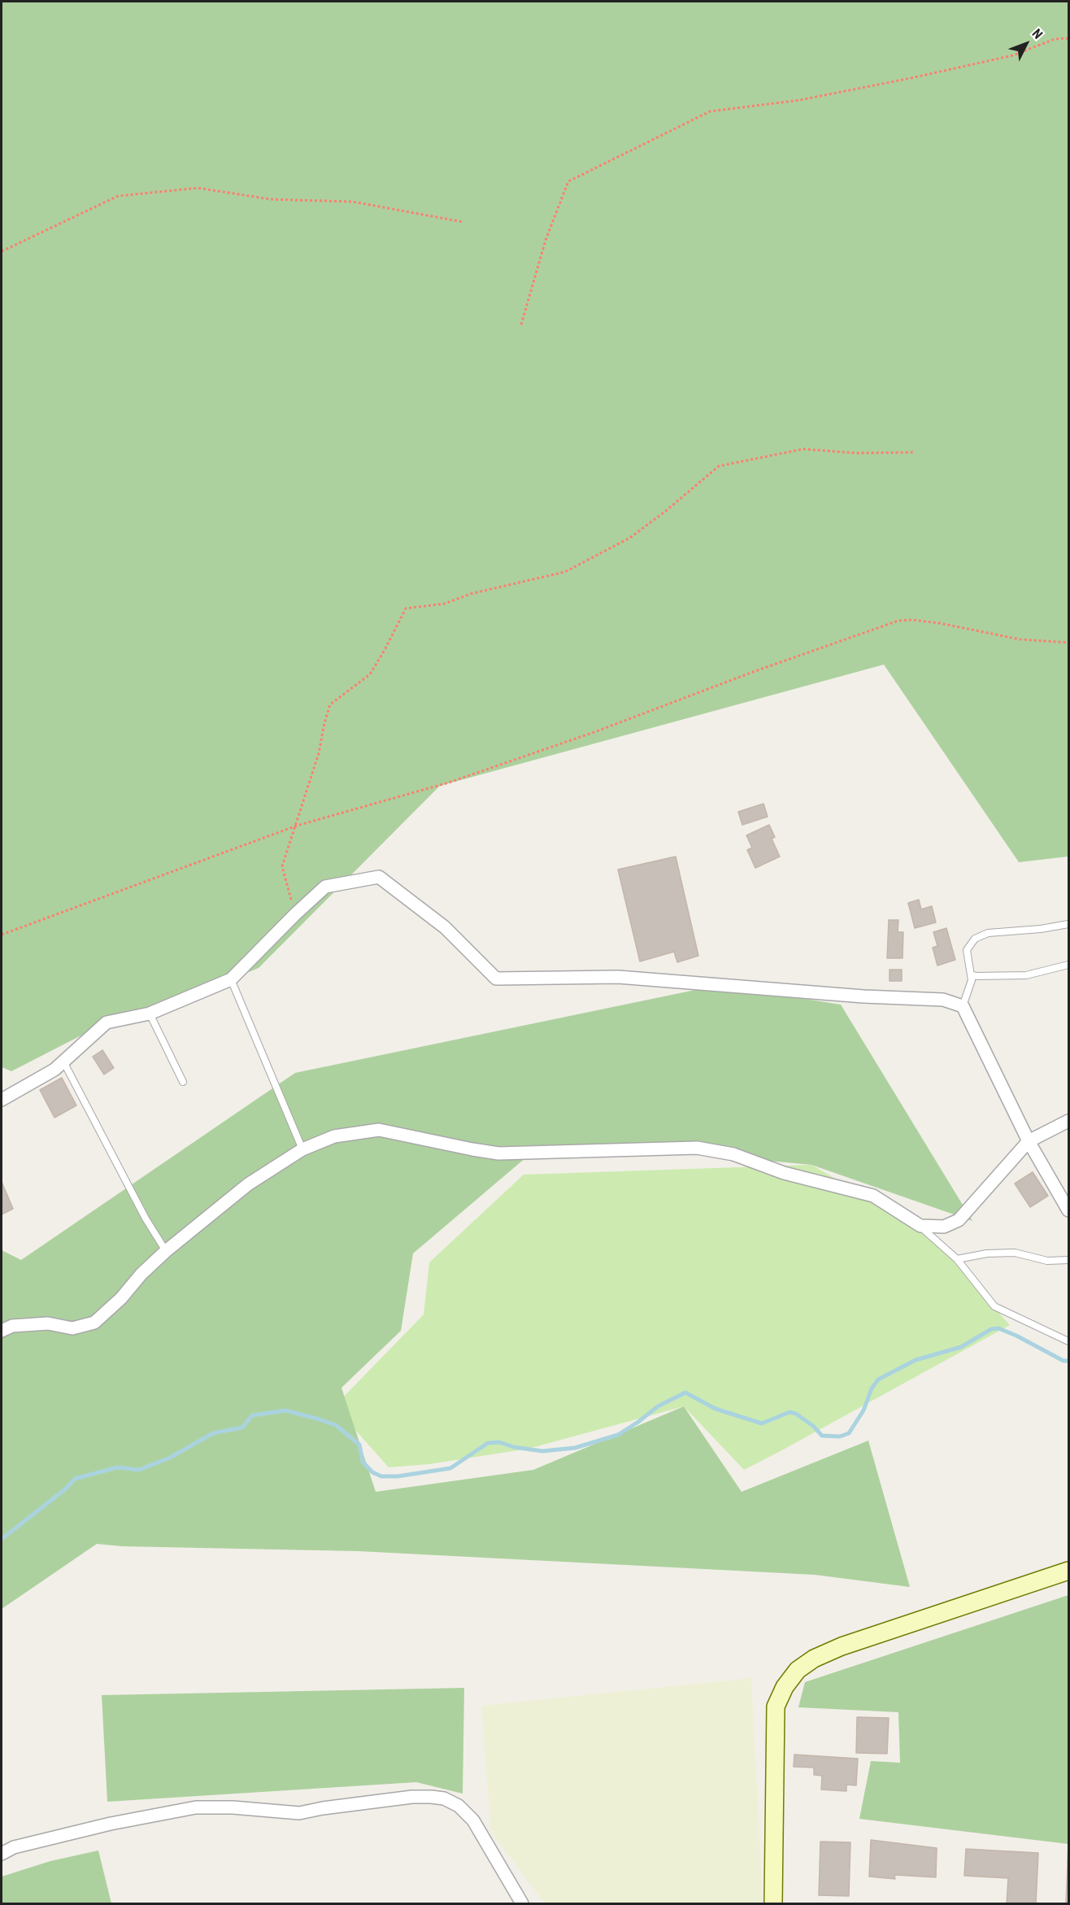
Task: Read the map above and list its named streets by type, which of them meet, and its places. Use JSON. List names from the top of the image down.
{
  "north": "top right"
}
